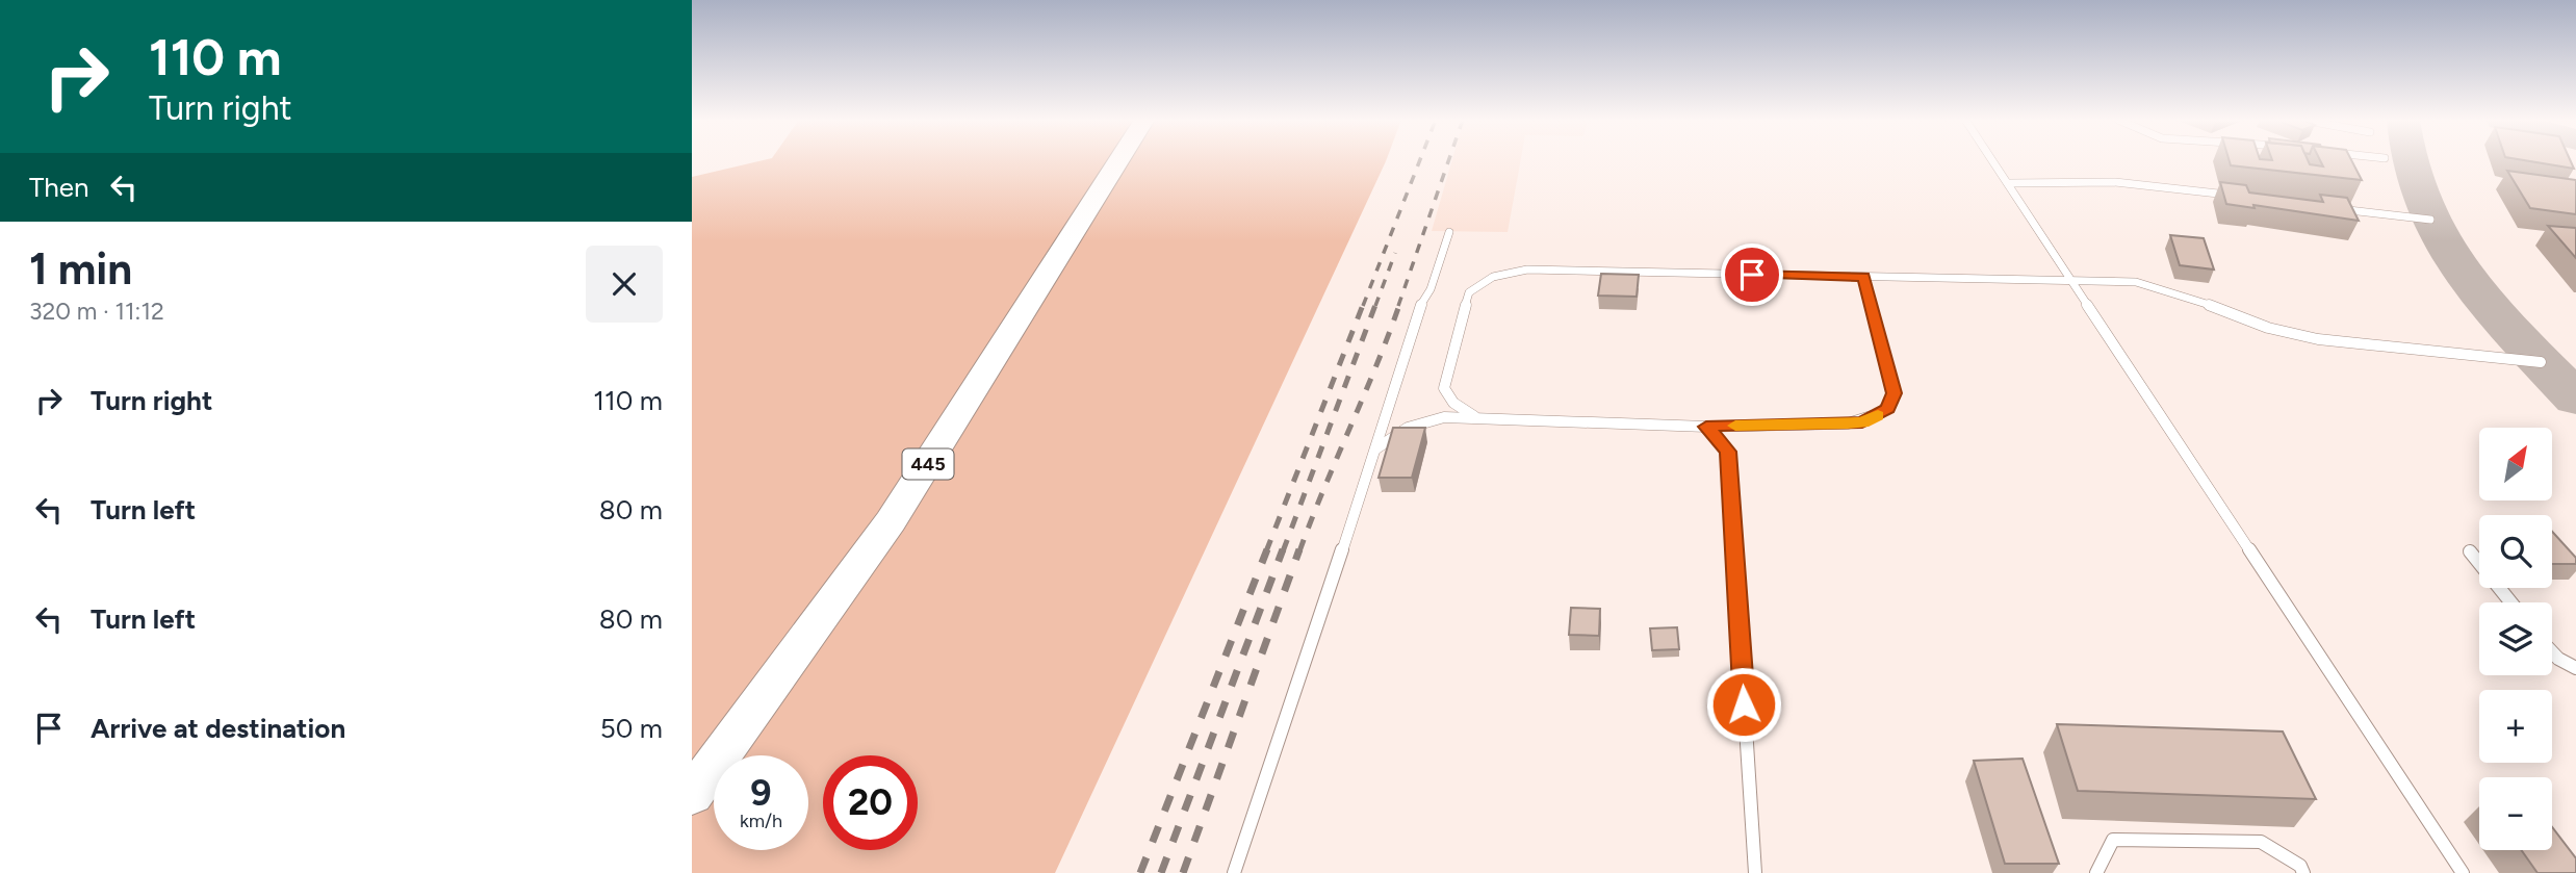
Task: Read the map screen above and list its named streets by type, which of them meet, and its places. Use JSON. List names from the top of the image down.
{
  "streets": {
    "main road": ["445"]
  },
  "north": "top right",
  "page": {
    "turn": ["110 m", "Turn right"],
    "then": "Then",
    "heading": ["1 min", "320 m · 11:12"],
    "list": [
      {
        "name": "Turn right",
        "value": "110 m"
      },
      {
        "name": "Turn left",
        "value": "80 m"
      },
      {
        "name": "Turn left",
        "value": "80 m"
      },
      {
        "name": "Arrive at destination",
        "value": "50 m"
      }
    ],
    "map_buttons": ["+", "−"],
    "speed": "9 km/h",
    "limit": "20"
  }
}
